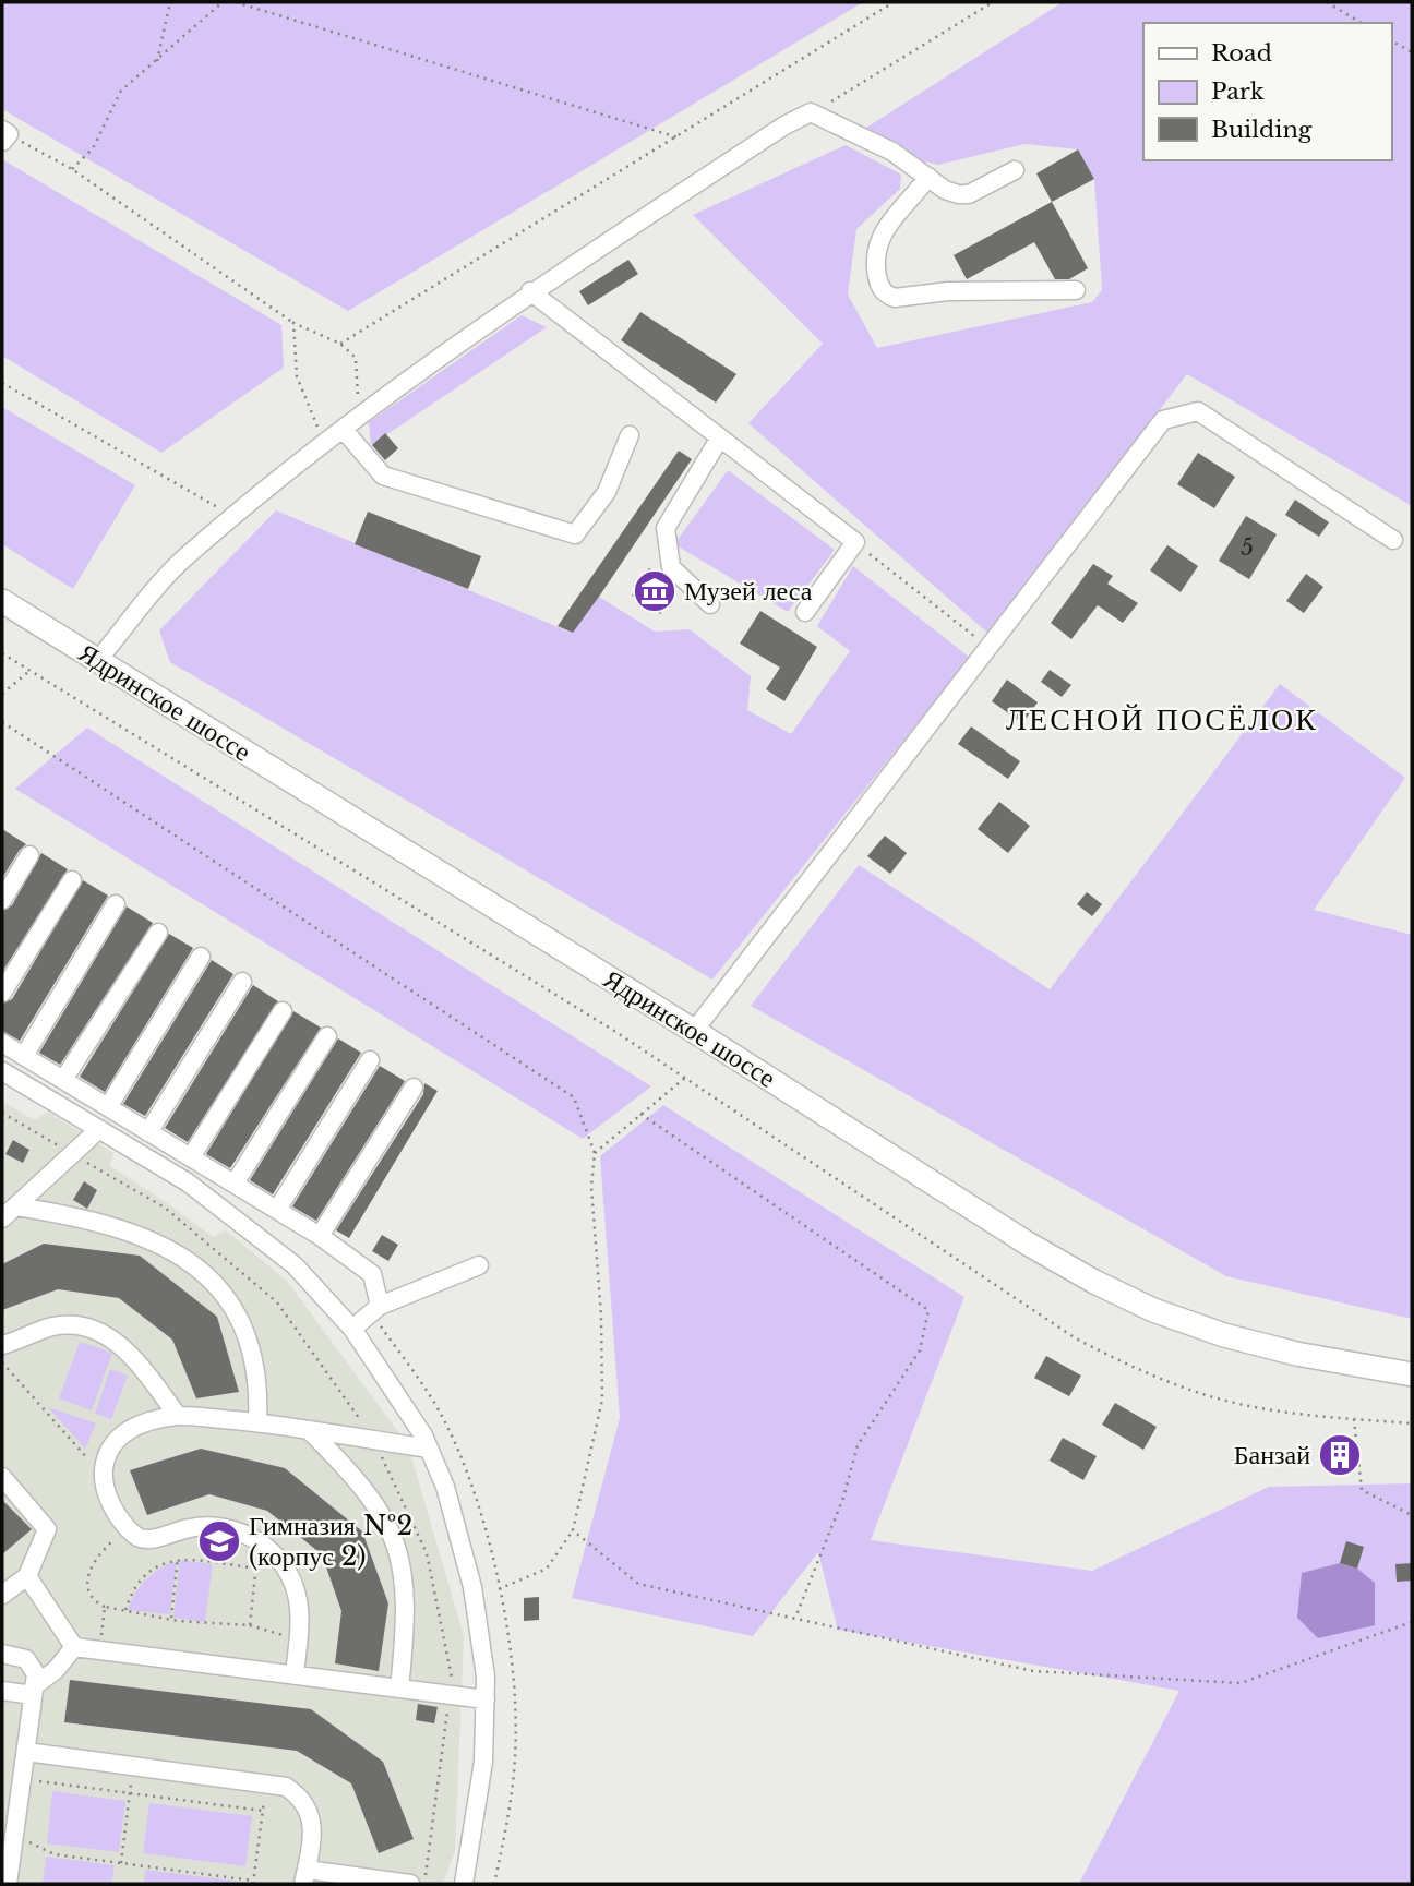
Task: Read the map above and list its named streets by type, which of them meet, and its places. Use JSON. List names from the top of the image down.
{
  "streets": {
    "main road": ["Ядринское шоссе"]
  },
  "districts": ["ЛЕСНОЙ ПОСЁЛОК"],
  "places": {
    "museum": ["Музей леса"],
    "building": ["Банзай"],
    "school or university": ["Гимназия №2 (корпус 2)"]
  },
  "house_numbers": ["5"],
  "legend": ["Road", "Park", "Building"]
}
